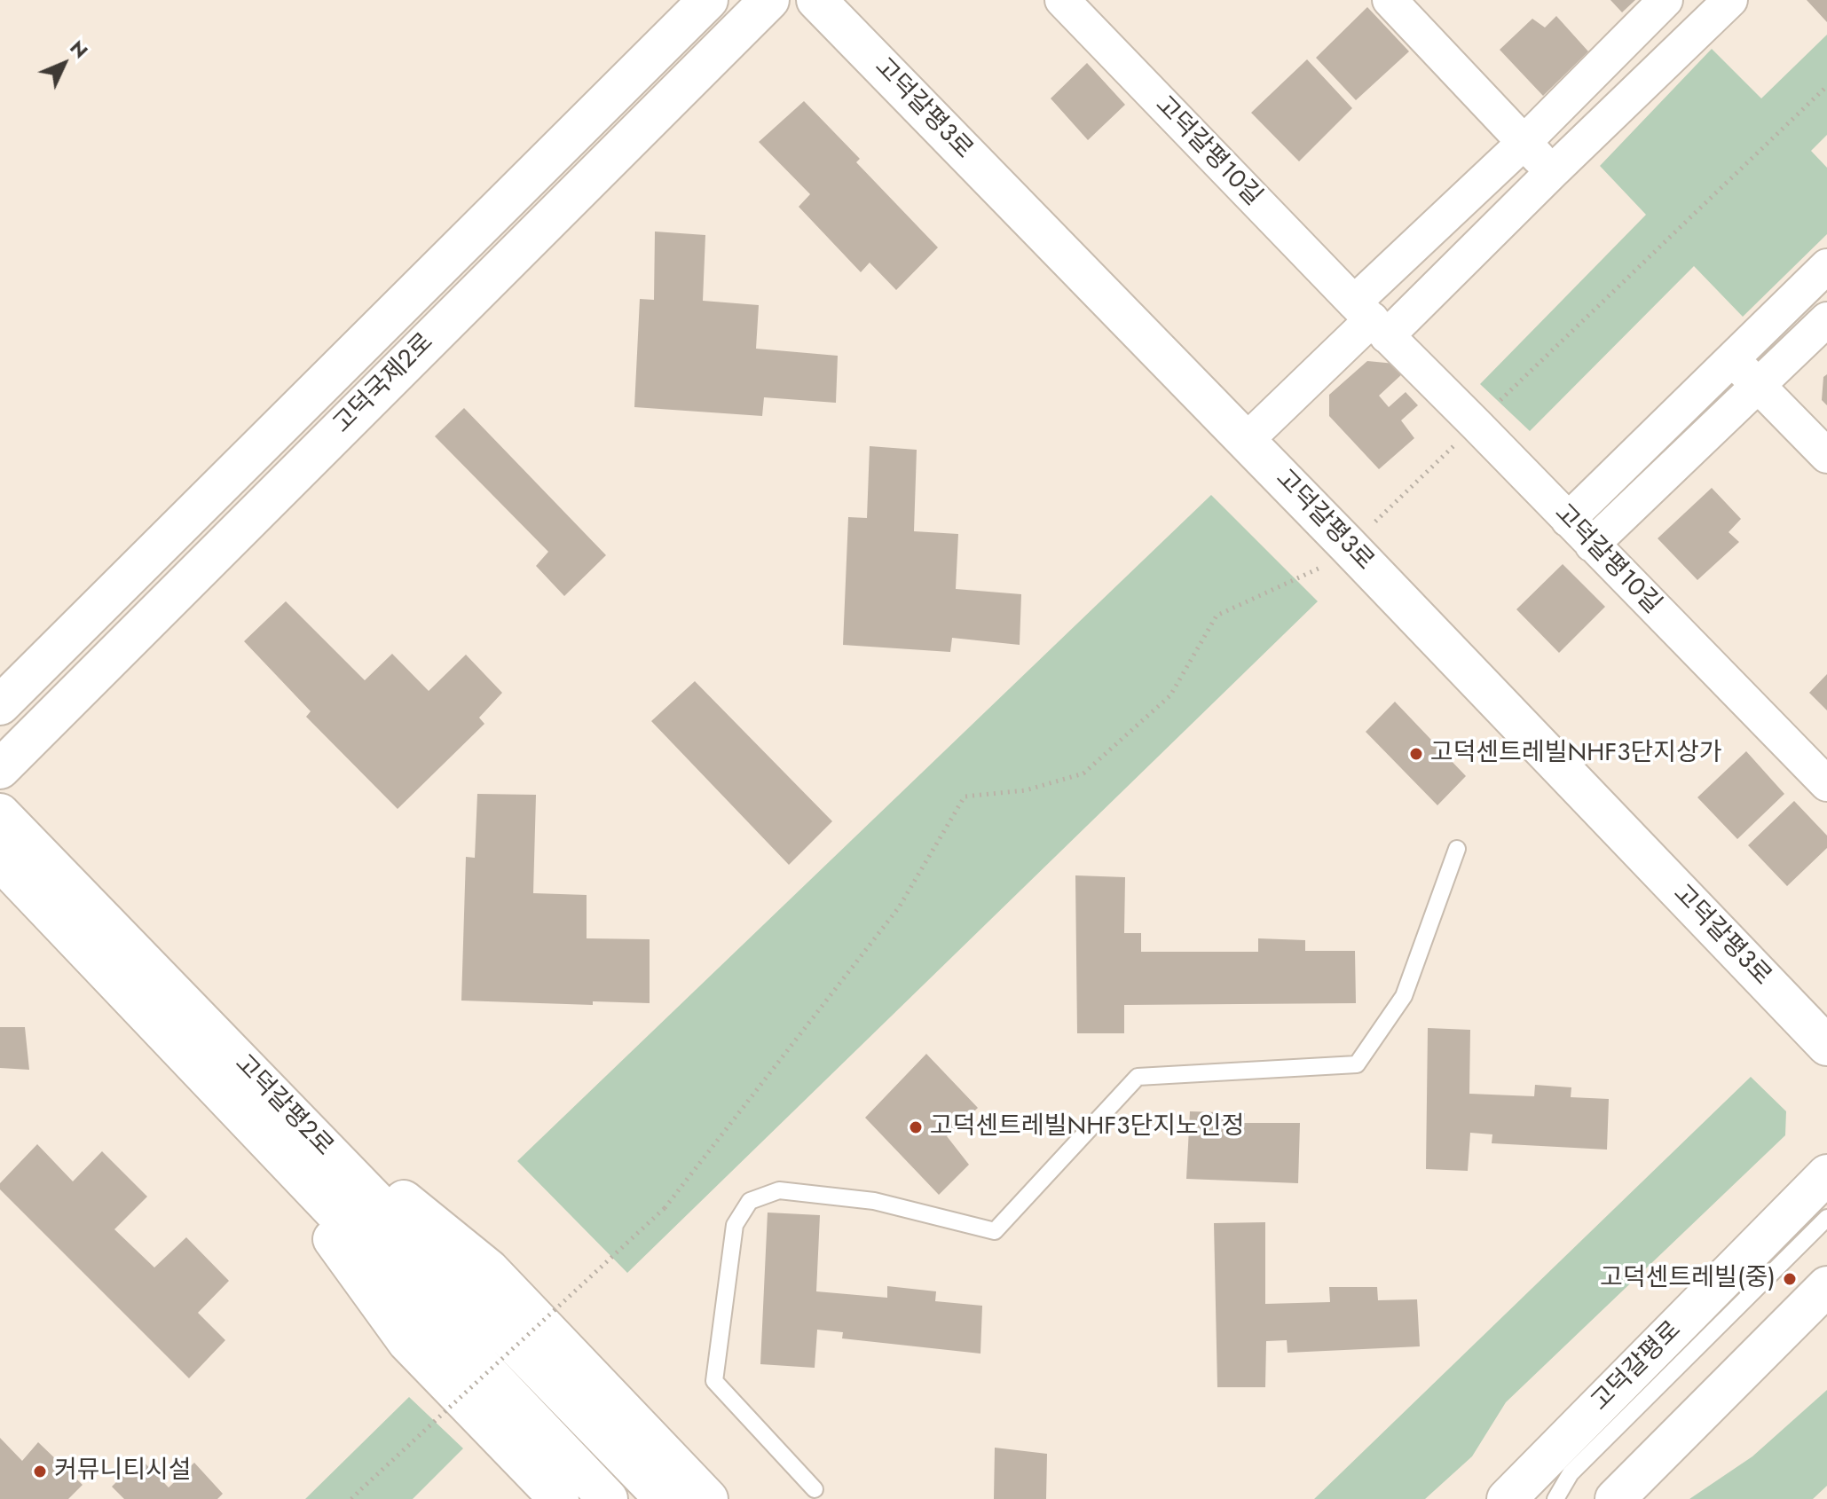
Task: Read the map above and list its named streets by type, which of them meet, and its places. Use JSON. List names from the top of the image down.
{
  "streets": {
    "street": [
      "고덕갈평3로",
      "고덕갈평10길",
      "고덕국제2로",
      "고덕갈평2로",
      "고덕갈평로"
    ]
  },
  "places": [
    "고덕센트레빌NHF3단지상가",
    "고덕센트레빌NHF3단지노인정",
    "고덕센트레빌(중)",
    "커뮤니티시설"
  ],
  "north": "top right"
}
